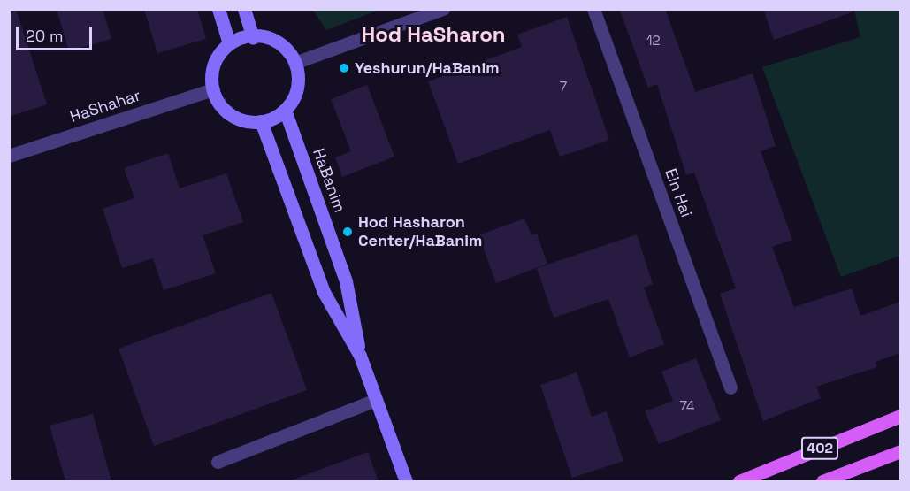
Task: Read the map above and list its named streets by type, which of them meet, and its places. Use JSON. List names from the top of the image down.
{
  "streets": {
    "main road": ["402"],
    "street": ["HaShahar", "HaBanim", "Ein Hai"]
  },
  "crossings": [
    ["HaShahar", "HaBanim"]
  ],
  "districts": ["Hod HaSharon"],
  "places": ["Yeshurun/HaBanim", "Hod Hasharon Center/HaBanim"],
  "house_numbers": ["12", "7", "74"],
  "scale_bar": "20 m"
}
